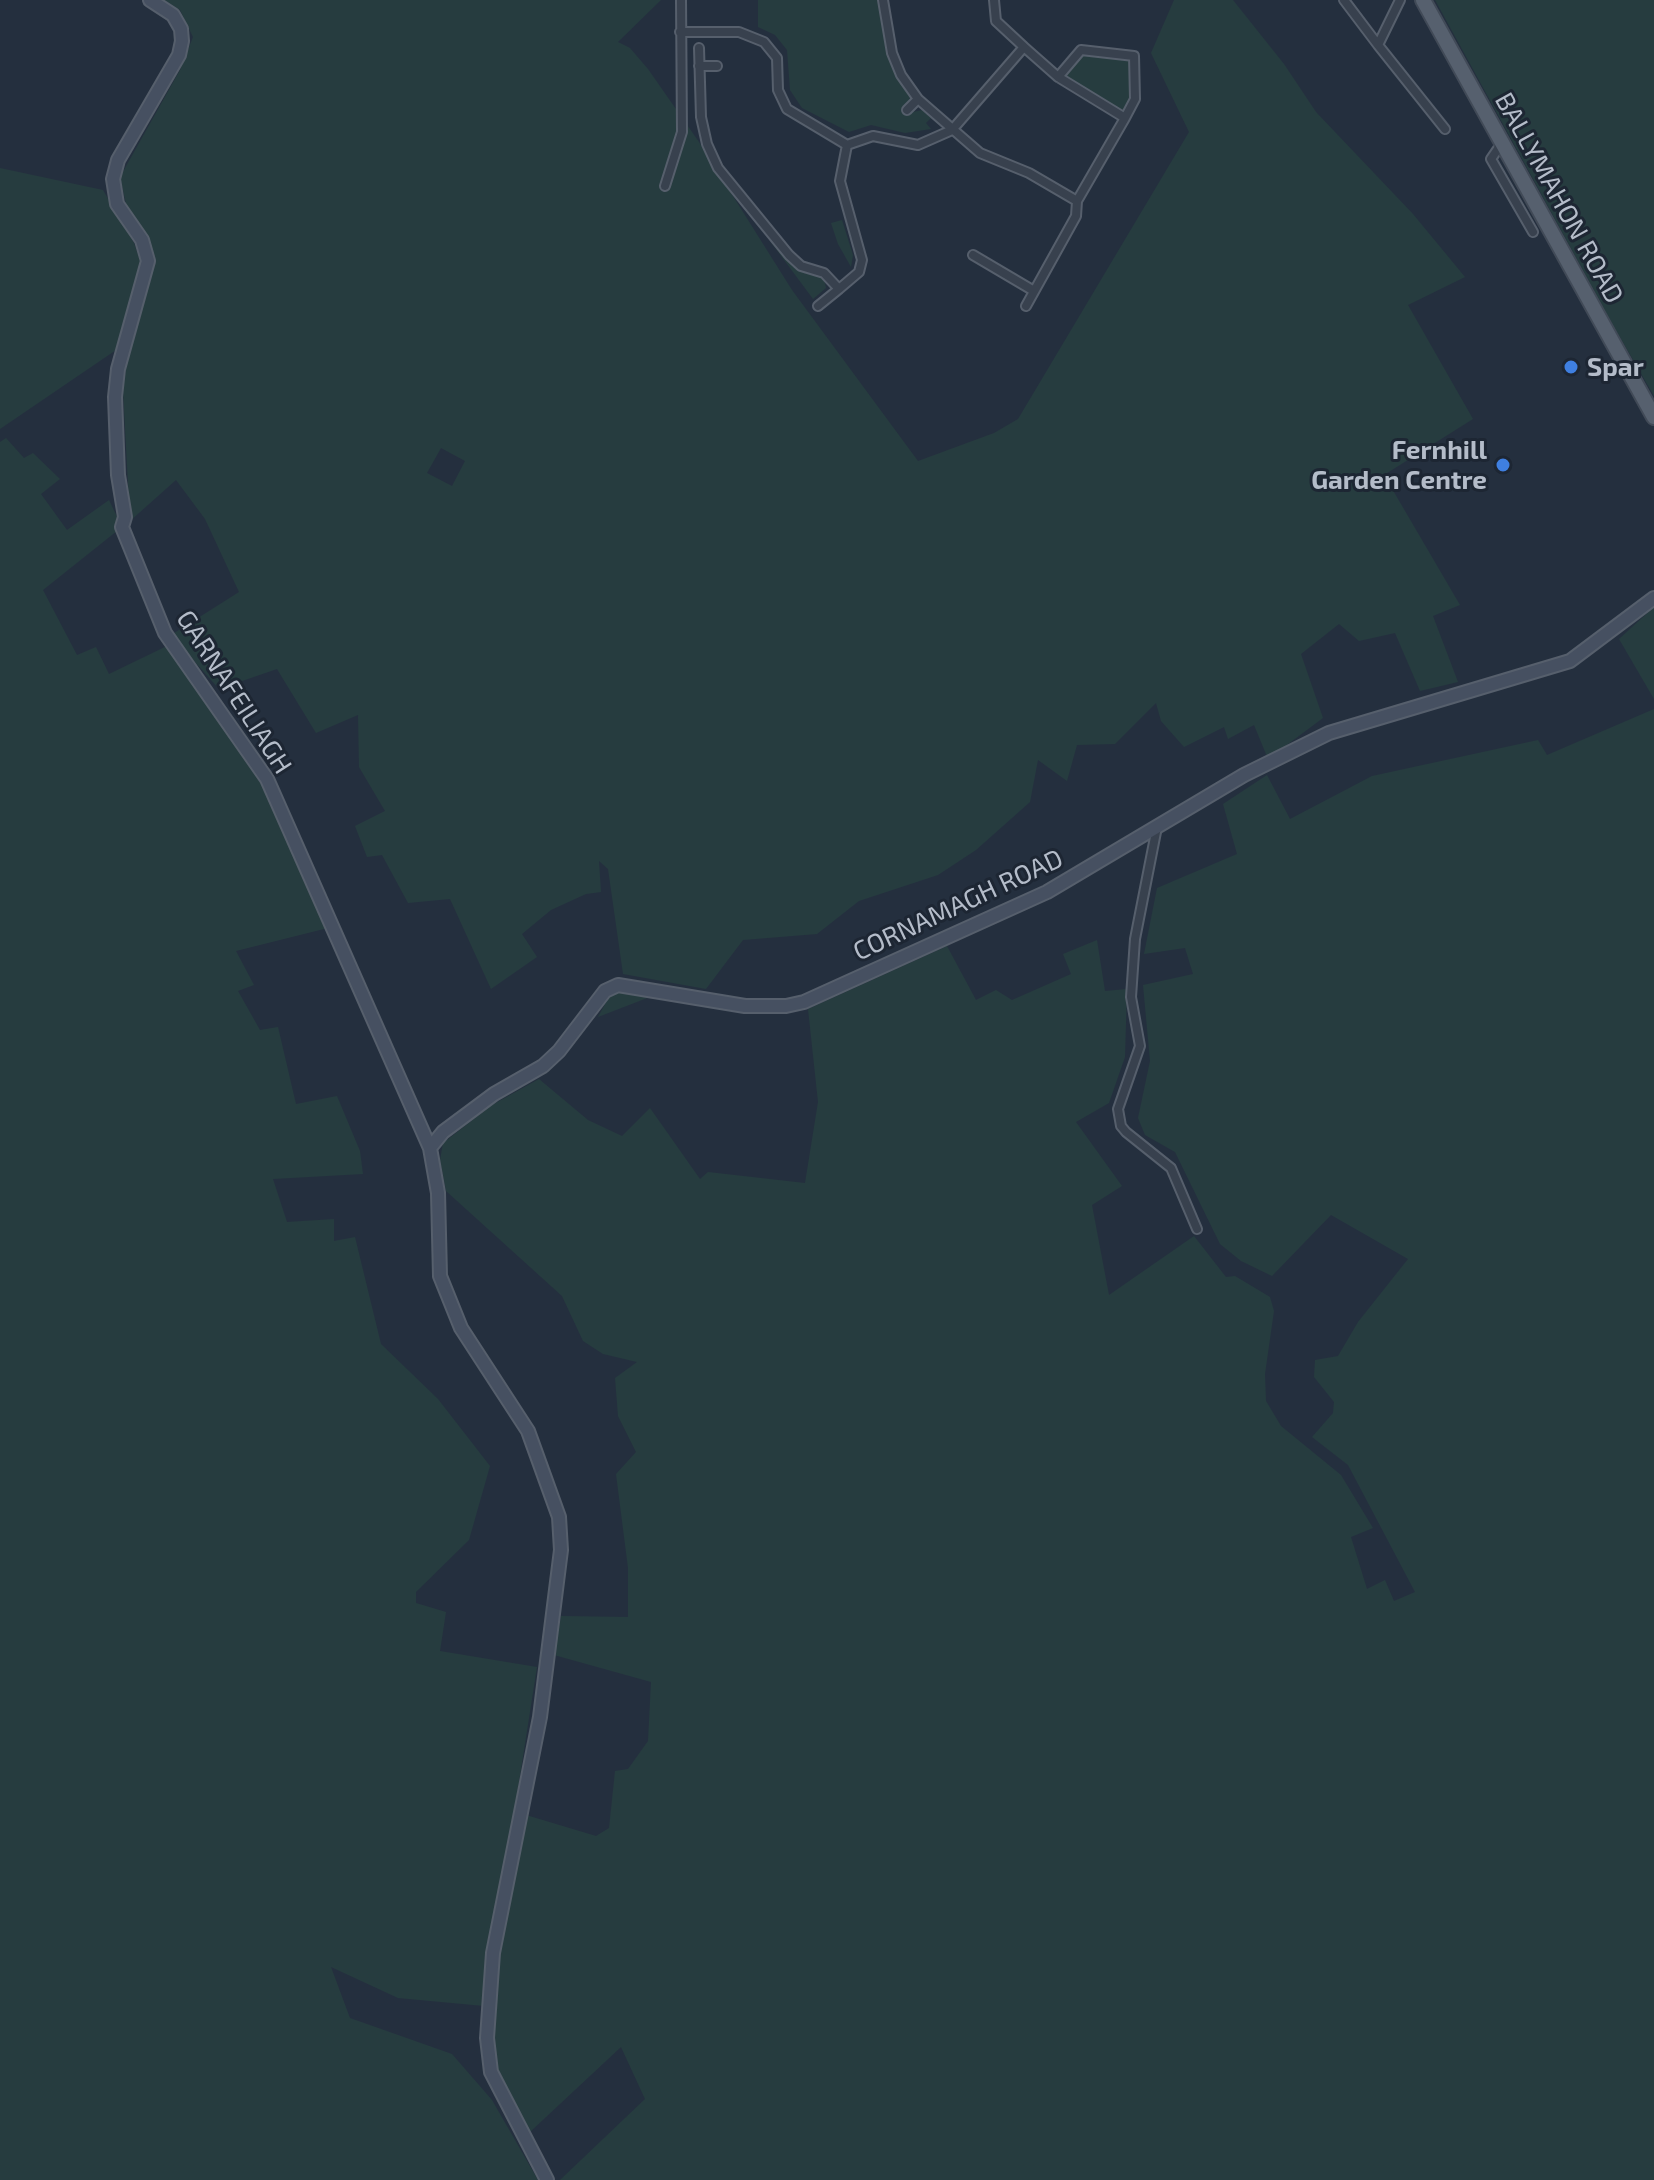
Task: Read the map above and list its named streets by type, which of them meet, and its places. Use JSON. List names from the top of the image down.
{
  "streets": {
    "main road": ["BALLYMAHON ROAD"],
    "street": ["GARNAFEILIAGH", "CORNAMAGH ROAD"]
  },
  "crossings": [
    ["GARNAFEILIAGH", "CORNAMAGH ROAD"]
  ],
  "places": ["Spar", "Fernhill Garden Centre"]
}
